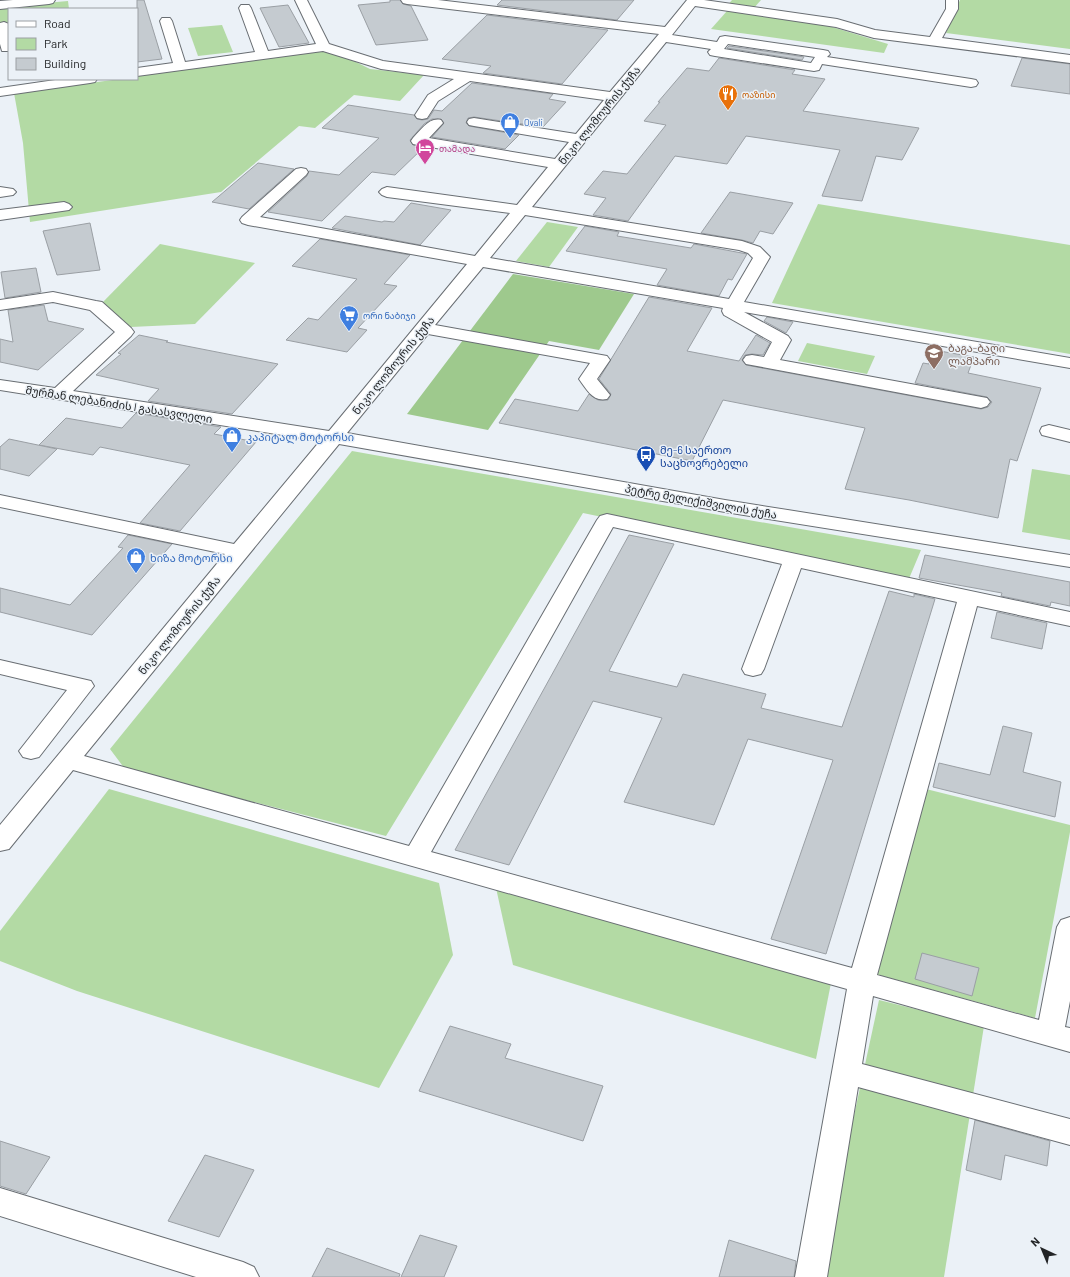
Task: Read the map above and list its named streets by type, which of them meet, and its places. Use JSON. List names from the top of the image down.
{
  "streets": {
    "street": ["ნიკო ლომოურის ქუჩა", "მურმან ლებანიძის I გასასვლელი", "პეტრე მელიქიშვილის ქუჩა"]
  },
  "crossings": [
    ["ნიკო ლომოურის ქუჩა", "მურმან ლებანიძის I გასასვლელი"],
    ["ნიკო ლომოურის ქუჩა", "პეტრე მელიქიშვილის ქუჩა"],
    ["მურმან ლებანიძის I გასასვლელი", "პეტრე მელიქიშვილის ქუჩა"]
  ],
  "places": {
    "restaurant": ["ოაზისი"],
    "shop": ["Ovali", "კაპიტალ მოტორსი", "ხიზა მოტორსი"],
    "hotel": ["თამადა"],
    "supermarket": ["ორი ნაბიჯი"],
    "school or university": ["ბაგა-ბაღი ლამპარი"],
    "bus stop": ["მე-6 საერთო საცხოვრებელი"]
  },
  "legend": ["Road", "Park", "Building"],
  "north": "top left"
}
